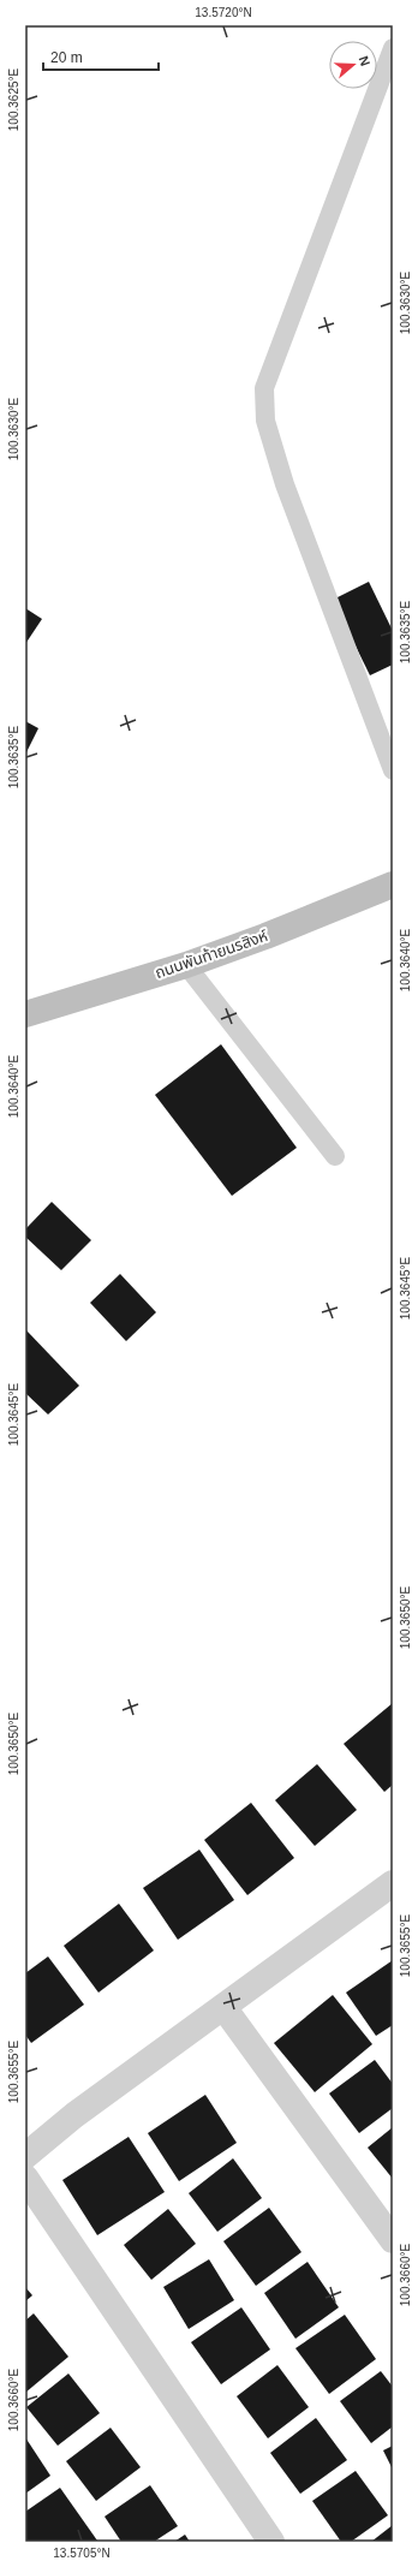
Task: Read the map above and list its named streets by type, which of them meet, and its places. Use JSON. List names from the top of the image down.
{
  "streets": {
    "street": ["ถนนพันท้ายนรสิงห์"]
  },
  "scale_bar": "20 m",
  "north": "right",
  "coordinates": [
    "13.5720°N",
    "100.3625°E",
    "100.3630°E",
    "100.3635°E",
    "100.3640°E",
    "100.3645°E",
    "100.3650°E",
    "100.3655°E",
    "100.3660°E",
    "13.5705°N"
  ]
}
